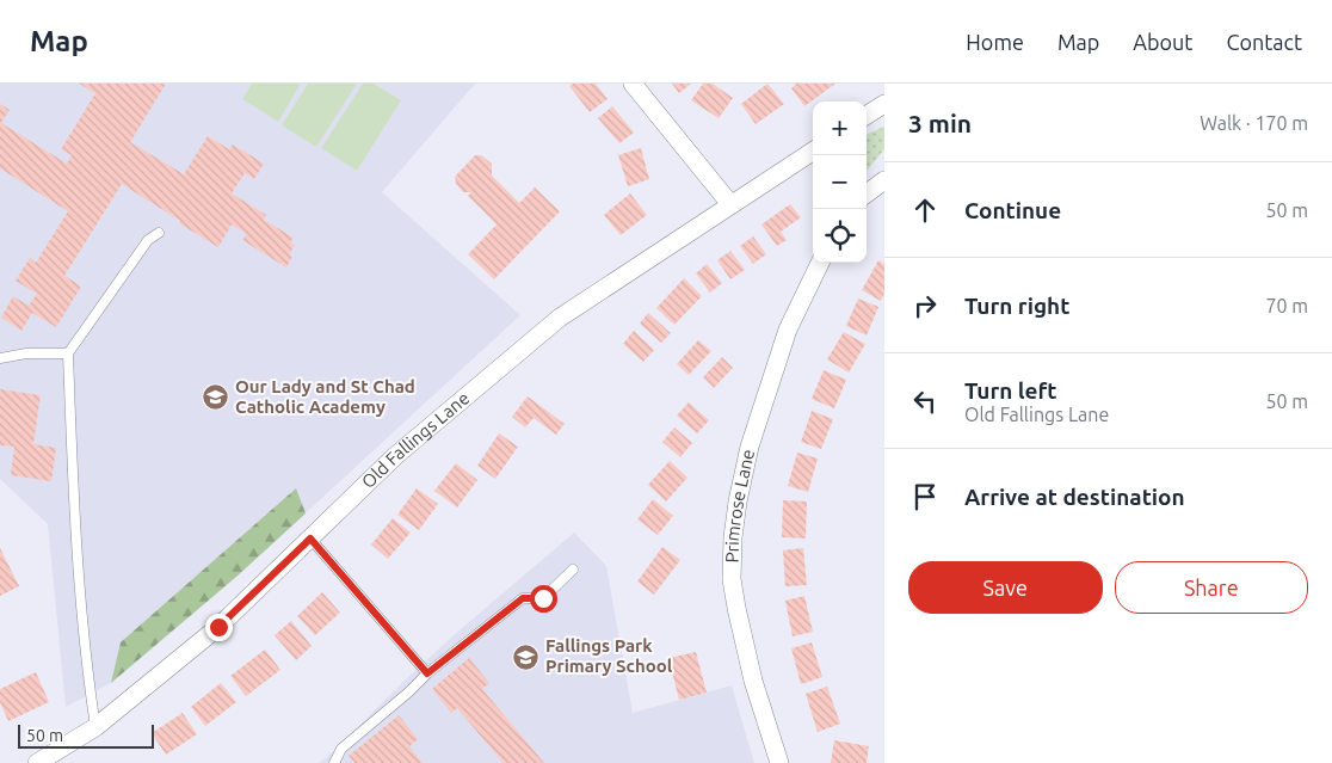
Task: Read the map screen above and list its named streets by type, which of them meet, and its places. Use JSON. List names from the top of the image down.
{
  "streets": {
    "street": ["Old Fallings Lane", "Primrose Lane"]
  },
  "places": {
    "school or university": ["Our Lady and St Chad Catholic Academy", "Fallings Park Primary School"]
  },
  "scale_bar": "50 m",
  "page": {
    "header": "Map",
    "nav": [
      "Home",
      "Map",
      "About",
      "Contact"
    ],
    "heading": ["3 min", "Walk · 170 m"],
    "map_buttons": ["+", "−"],
    "list": [
      ["Continue", "50 m"],
      ["Turn right", "70 m"],
      ["Turn left", "Old Fallings Lane", "50 m"],
      "Arrive at destination"
    ],
    "buttons": ["Save", "Share"],
    "scale": "50 m"
  }
}
